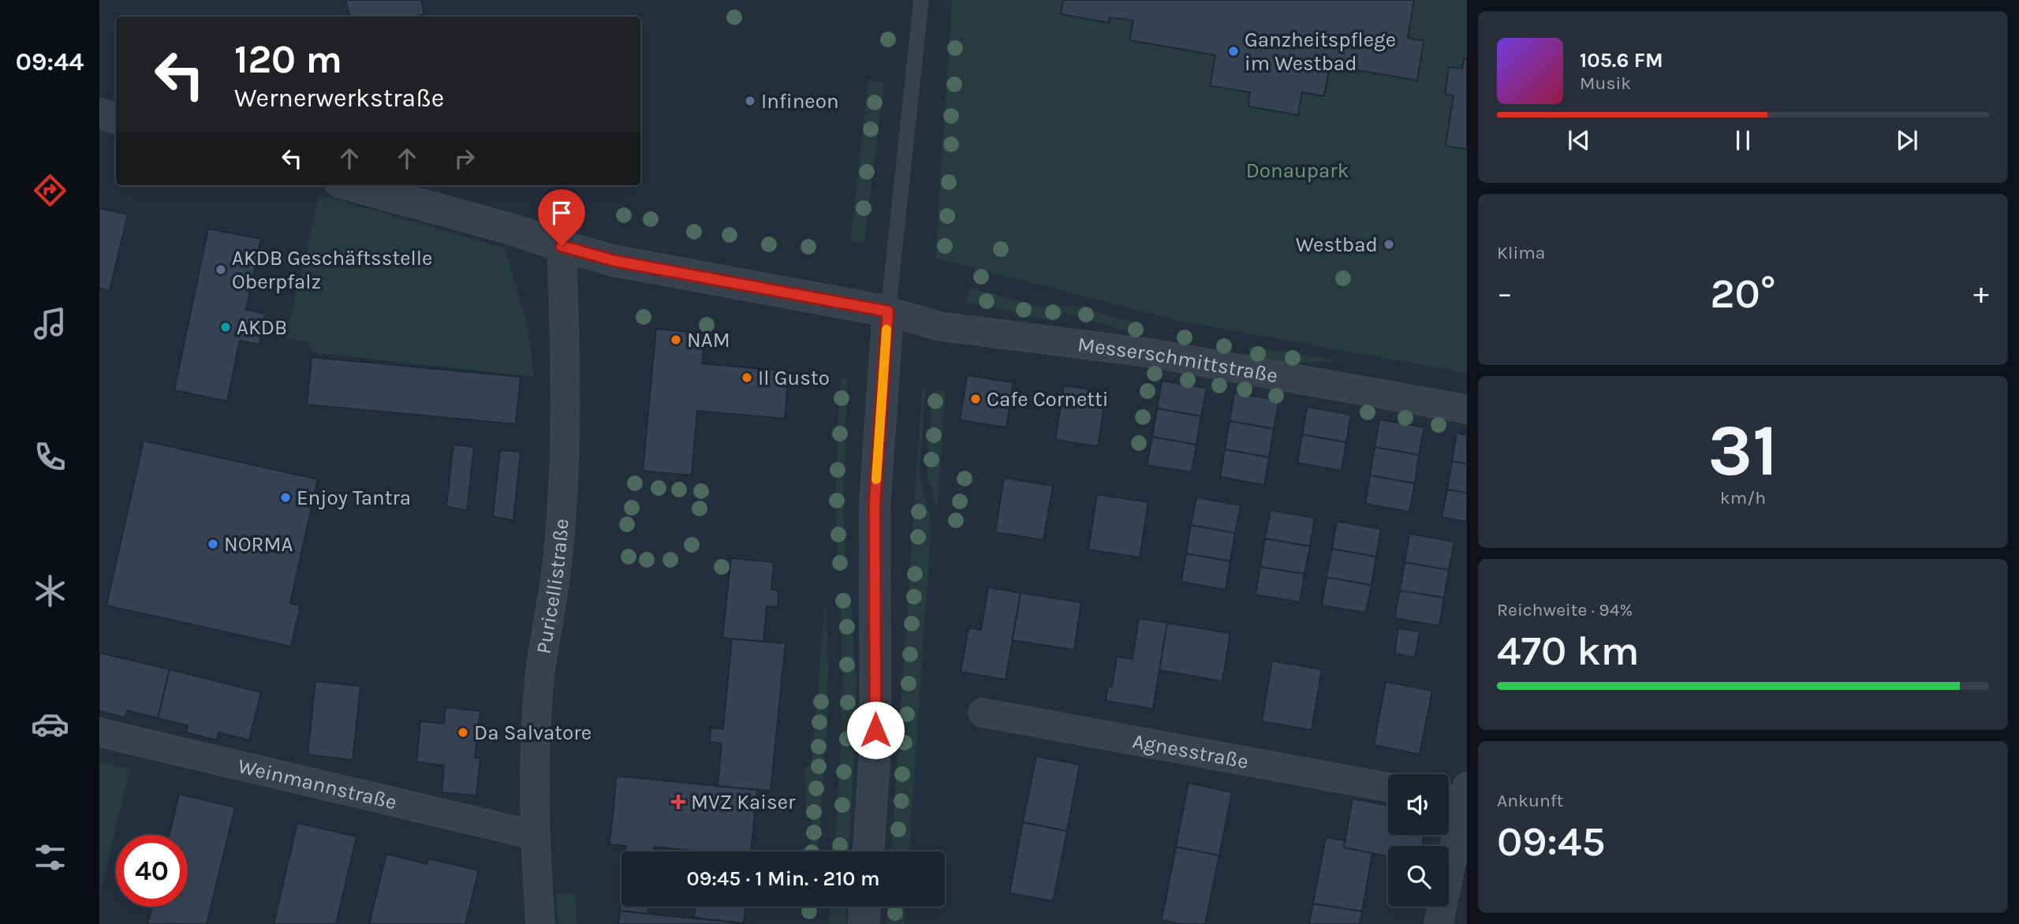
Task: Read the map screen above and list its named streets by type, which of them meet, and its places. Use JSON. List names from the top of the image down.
{
  "streets": {
    "street": [
      "Messerschmittstraße",
      "Puricellistraße",
      "Agnesstraße",
      "Weinmannstraße"
    ]
  },
  "crossings": [
    ["Puricellistraße", "Weinmannstraße"]
  ],
  "parks": ["Donaupark"],
  "places": {
    "other": [
      "Ganzheitspflege im Westbad",
      "Infineon",
      "Westbad",
      "AKDB Geschäftsstelle Oberpfalz",
      "AKDB",
      "NAM",
      "Il Gusto",
      "Cafe Cornetti",
      "Enjoy Tantra",
      "NORMA",
      "Da Salvatore"
    ],
    "health": ["MVZ Kaiser"]
  },
  "page": {
    "tabs": "09:44",
    "turn": ["120 m", "Wernerwerkstraße"],
    "song": ["105.6 FM", "Musik"],
    "tile": [
      "Klima",
      ["31", "km/h"],
      ["Reichweite · 94%", "470 km"],
      ["Ankunft", "09:45"]
    ],
    "heat": ["−", "20°", "+"],
    "limit": "40",
    "trip": "09:45 · 1 Min. · 210 m"
  }
}
